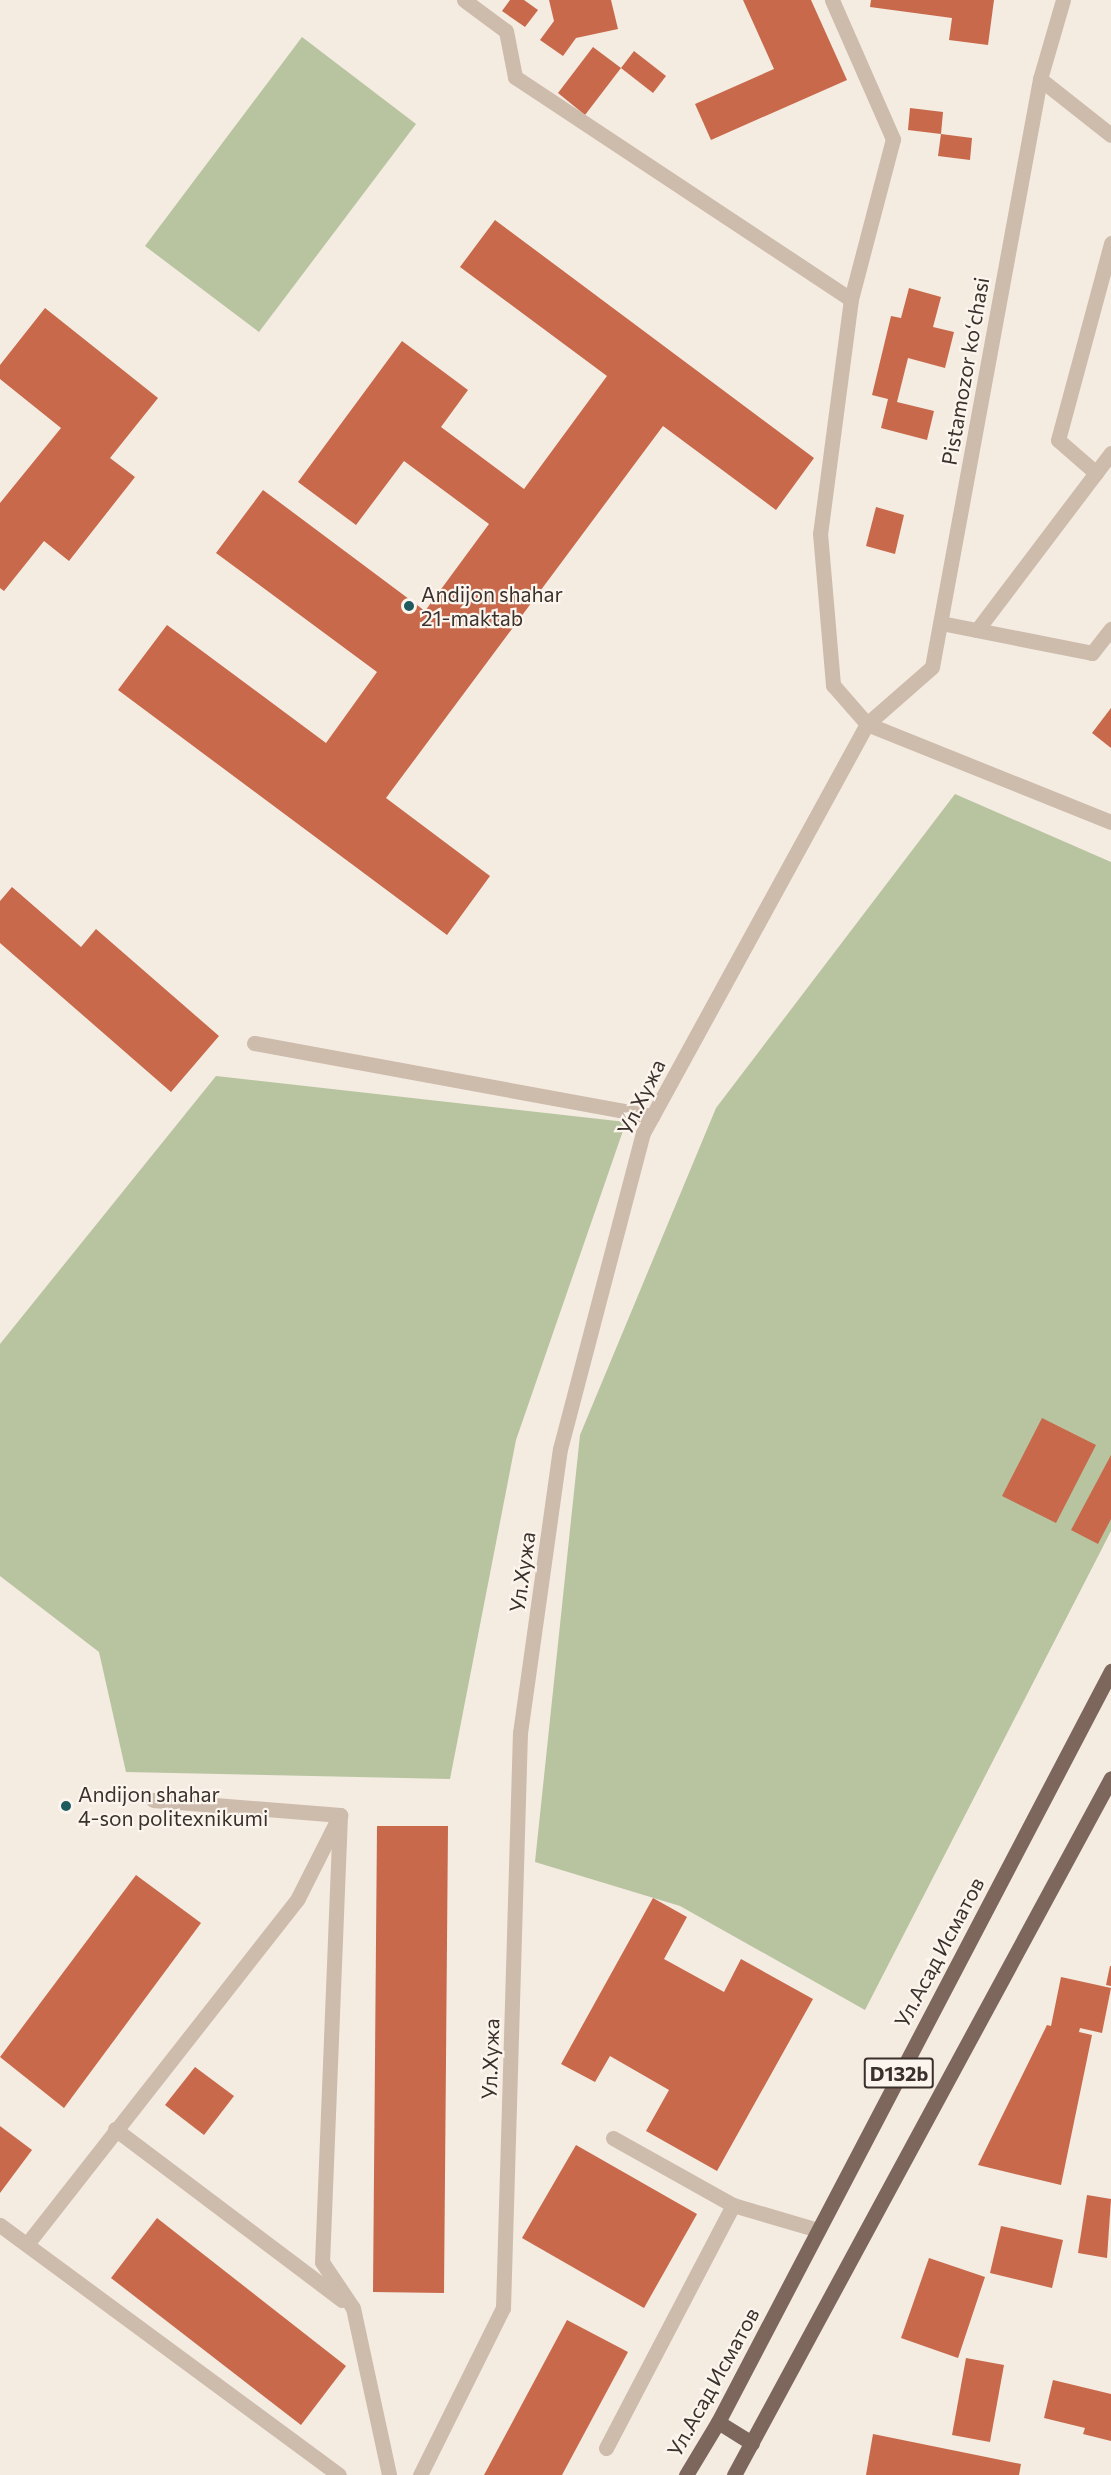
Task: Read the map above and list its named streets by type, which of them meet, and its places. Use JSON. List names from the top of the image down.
{
  "streets": {
    "main road": ["Ул.Асад Исматов", "D132b"],
    "street": ["Pistamozor koʻchasi", "Ул.Хужа"]
  },
  "crossings": [
    ["Pistamozor koʻchasi", "Ул.Хужа"]
  ],
  "places": ["Andijon shahar 21-maktab", "Andijon shahar 4-son politexnikumi"]
}
